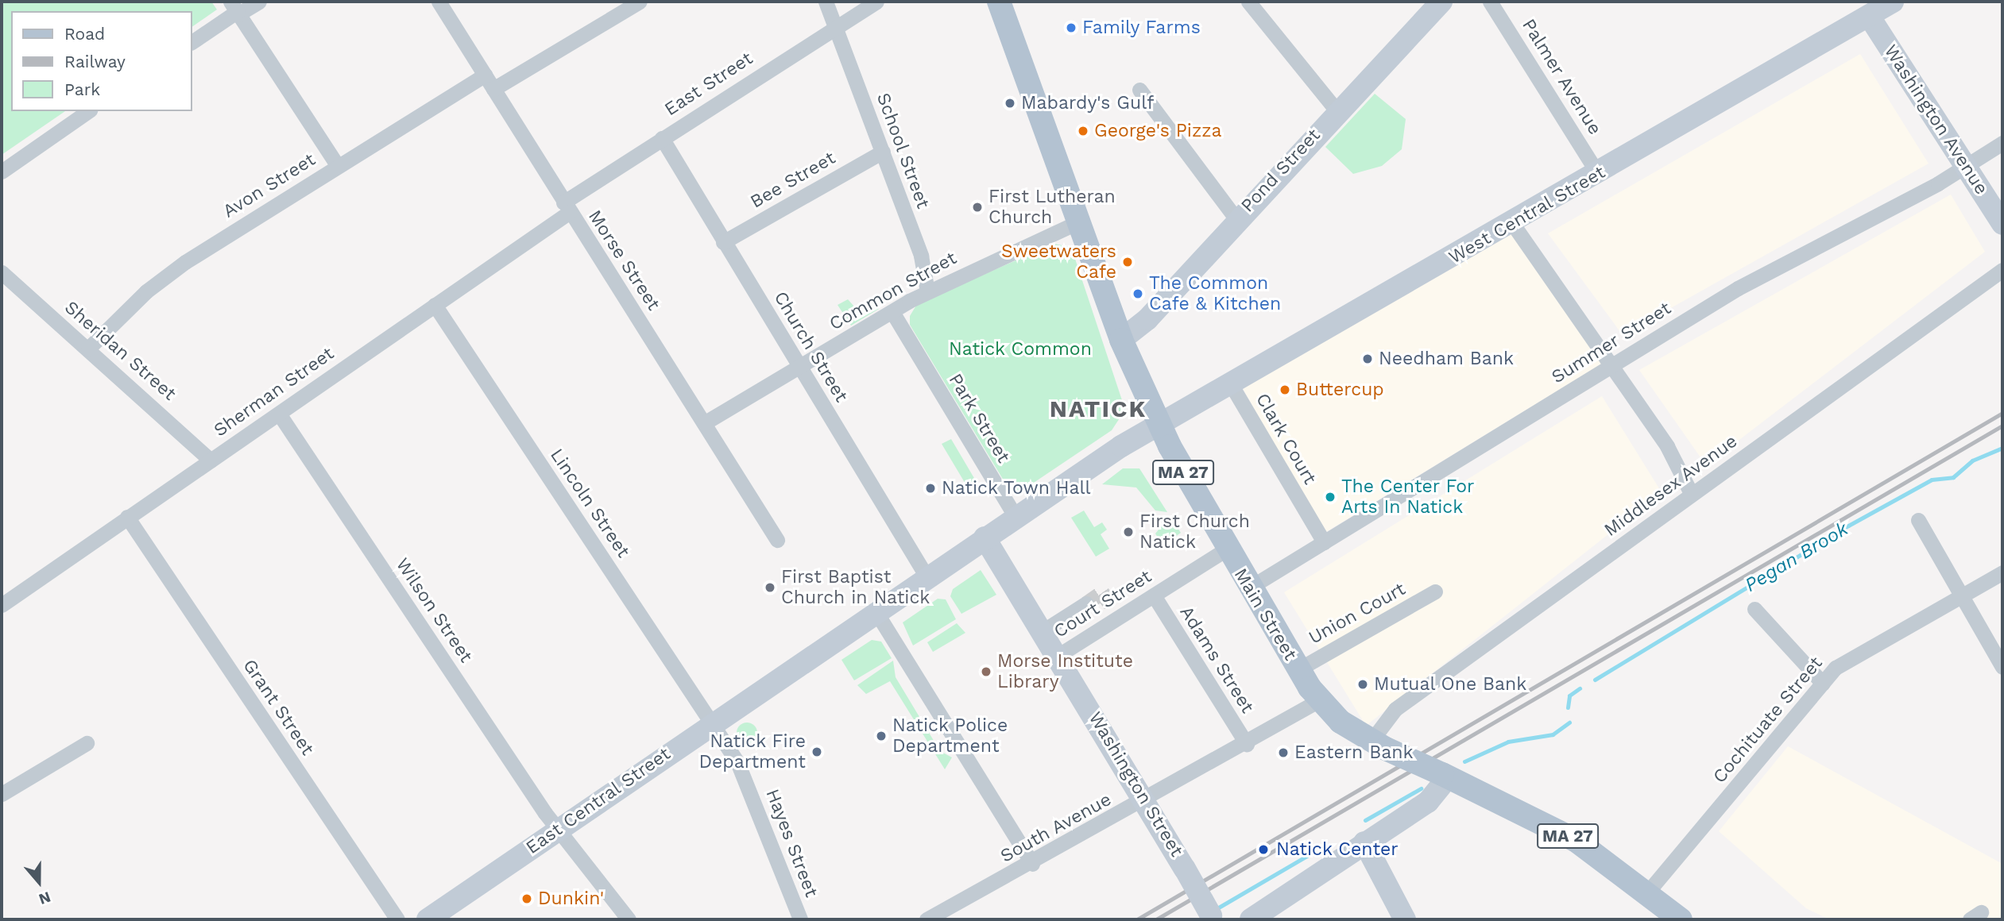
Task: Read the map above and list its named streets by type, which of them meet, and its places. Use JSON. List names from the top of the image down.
{
  "streets": {
    "main road": [
      "Washington Avenue",
      "Pond Street",
      "West Central Street",
      "MA 27",
      "Main Street",
      "Washington Street",
      "East Central Street"
    ],
    "street": [
      "Palmer Avenue",
      "East Street",
      "School Street",
      "Bee Street",
      "Avon Street",
      "Morse Street",
      "Common Street",
      "Summer Street",
      "Church Street",
      "Sheridan Street",
      "Sherman Street",
      "Park Street",
      "Clark Court",
      "Middlesex Avenue",
      "Lincoln Street",
      "Court Street",
      "Wilson Street",
      "Union Court",
      "Adams Street",
      "Grant Street",
      "Cochituate Street",
      "South Avenue",
      "Hayes Street"
    ]
  },
  "crossings": [
    ["Palmer Avenue", "West Central Street"],
    ["East Street", "School Street"],
    ["East Street", "Morse Street"],
    ["East Street", "Church Street"],
    ["East Street", "Sherman Street"],
    ["Washington Avenue", "West Central Street"],
    ["Washington Avenue", "Summer Street"],
    ["School Street", "Bee Street"],
    ["School Street", "Common Street"],
    ["Pond Street", "MA 27"],
    ["Bee Street", "Church Street"],
    ["Avon Street", "Morse Street"],
    ["Avon Street", "Sheridan Street"],
    ["West Central Street", "Clark Court"],
    ["West Central Street", "MA 27"],
    ["West Central Street", "Main Street"],
    ["West Central Street", "East Central Street"],
    ["Morse Street", "Common Street"],
    ["Morse Street", "Sherman Street"],
    ["Common Street", "Church Street"],
    ["Common Street", "Park Street"],
    ["Common Street", "MA 27"],
    ["Summer Street", "Clark Court"],
    ["Summer Street", "Main Street"],
    ["Church Street", "East Central Street"],
    ["Sheridan Street", "Sherman Street"],
    ["Sherman Street", "Lincoln Street"],
    ["Sherman Street", "Wilson Street"],
    ["Sherman Street", "Grant Street"],
    ["Park Street", "East Central Street"],
    ["MA 27", "Middlesex Avenue"],
    ["MA 27", "Main Street"],
    ["MA 27", "Cochituate Street"],
    ["MA 27", "East Central Street"],
    ["Middlesex Avenue", "Main Street"],
    ["Lincoln Street", "East Central Street"],
    ["Lincoln Street", "Hayes Street"],
    ["Court Street", "Main Street"],
    ["Court Street", "Adams Street"],
    ["Court Street", "Washington Street"],
    ["Wilson Street", "East Central Street"],
    ["Union Court", "Main Street"],
    ["Main Street", "East Central Street"],
    ["Main Street", "South Avenue"],
    ["Adams Street", "South Avenue"],
    ["Washington Street", "East Central Street"],
    ["Washington Street", "South Avenue"],
    ["East Central Street", "Hayes Street"]
  ],
  "districts": ["NATICK"],
  "water": ["Pegan Brook"],
  "parks": ["Natick Common"],
  "places": [
    "Family Farms",
    "Mabardy's Gulf",
    "George's Pizza",
    "First Lutheran Church",
    "Sweetwaters Cafe",
    "The Common Cafe & Kitchen",
    "Needham Bank",
    "Buttercup",
    "Natick Town Hall",
    "The Center For Arts In Natick",
    "First Church Natick",
    "First Baptist Church in Natick",
    "Morse Institute Library",
    "Mutual One Bank",
    "Natick Police Department",
    "Natick Fire Department",
    "Eastern Bank",
    "Natick Center",
    "Dunkin'"
  ],
  "legend": ["Road", "Railway", "Park"],
  "north": "bottom"
}
